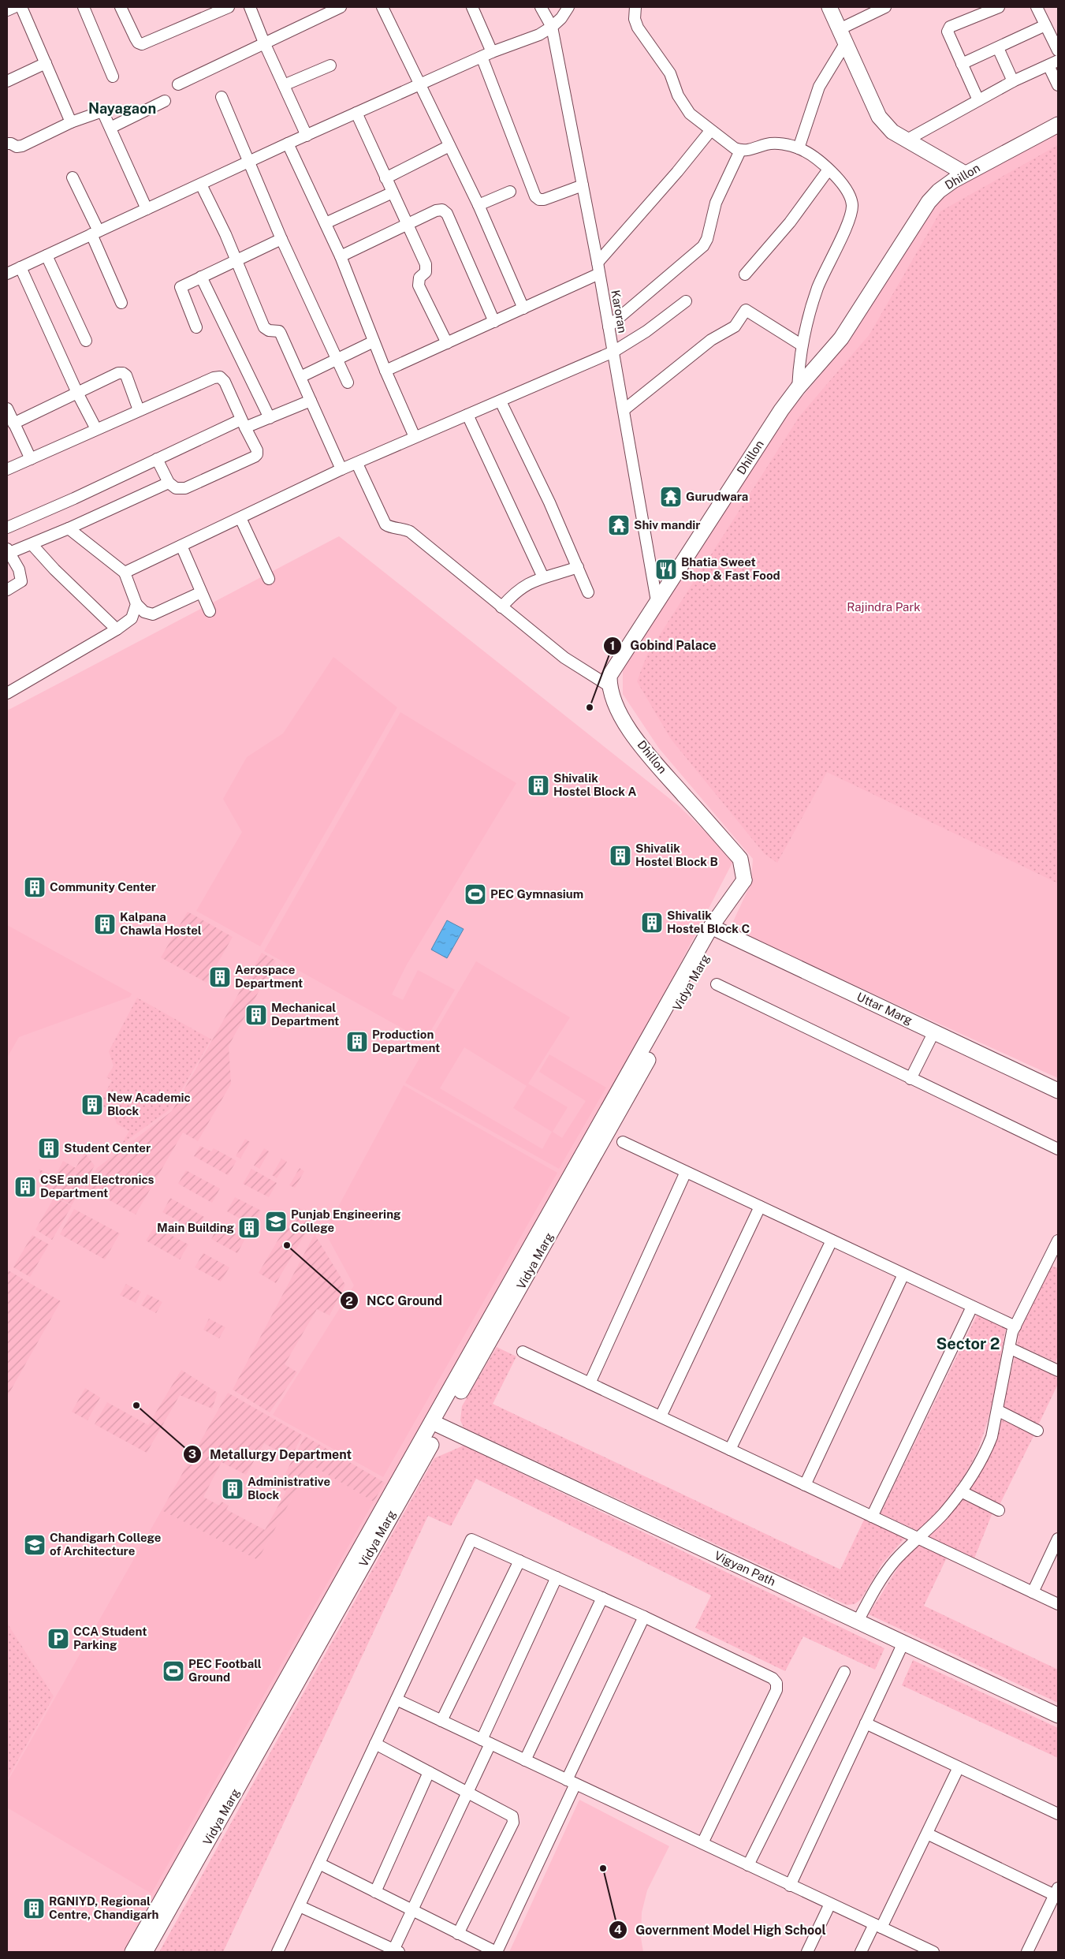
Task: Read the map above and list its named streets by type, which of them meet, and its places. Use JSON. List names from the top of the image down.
{
  "streets": {
    "main road": [
      "Dhillon",
      "Vidya Marg",
      "Uttar Marg",
      "Vigyan Path"
    ],
    "street": ["Karoran"]
  },
  "crossings": [
    ["Dhillon", "Karoran"],
    ["Dhillon", "Vidya Marg"],
    ["Vidya Marg", "Uttar Marg"],
    ["Vidya Marg", "Vigyan Path"]
  ],
  "districts": ["Nayagaon", "Sector 2"],
  "parks": ["Rajindra Park"],
  "places": {
    "temple": ["Gurudwara", "Shiv mandir"],
    "restaurant": ["Bhatia Sweet Shop & Fast Food"],
    "other": [
      "Gobind Palace",
      "NCC Ground",
      "Metallurgy Department",
      "Government Model High School"
    ],
    "building": [
      "Shivalik Hostel Block A",
      "Shivalik Hostel Block B",
      "Community Center",
      "Shivalik Hostel Block C",
      "Kalpana Chawla Hostel",
      "Aerospace Department",
      "Mechanical Department",
      "Production Department",
      "New Academic Block",
      "Student Center",
      "CSE and Electronics Department",
      "Main Building",
      "Administrative Block",
      "RGNIYD, Regional Centre, Chandigarh"
    ],
    "sports": ["PEC Gymnasium", "PEC Football Ground"],
    "school or university": ["Punjab Engineering College", "Chandigarh College of Architecture"],
    "parking": ["CCA Student Parking"]
  }
}
